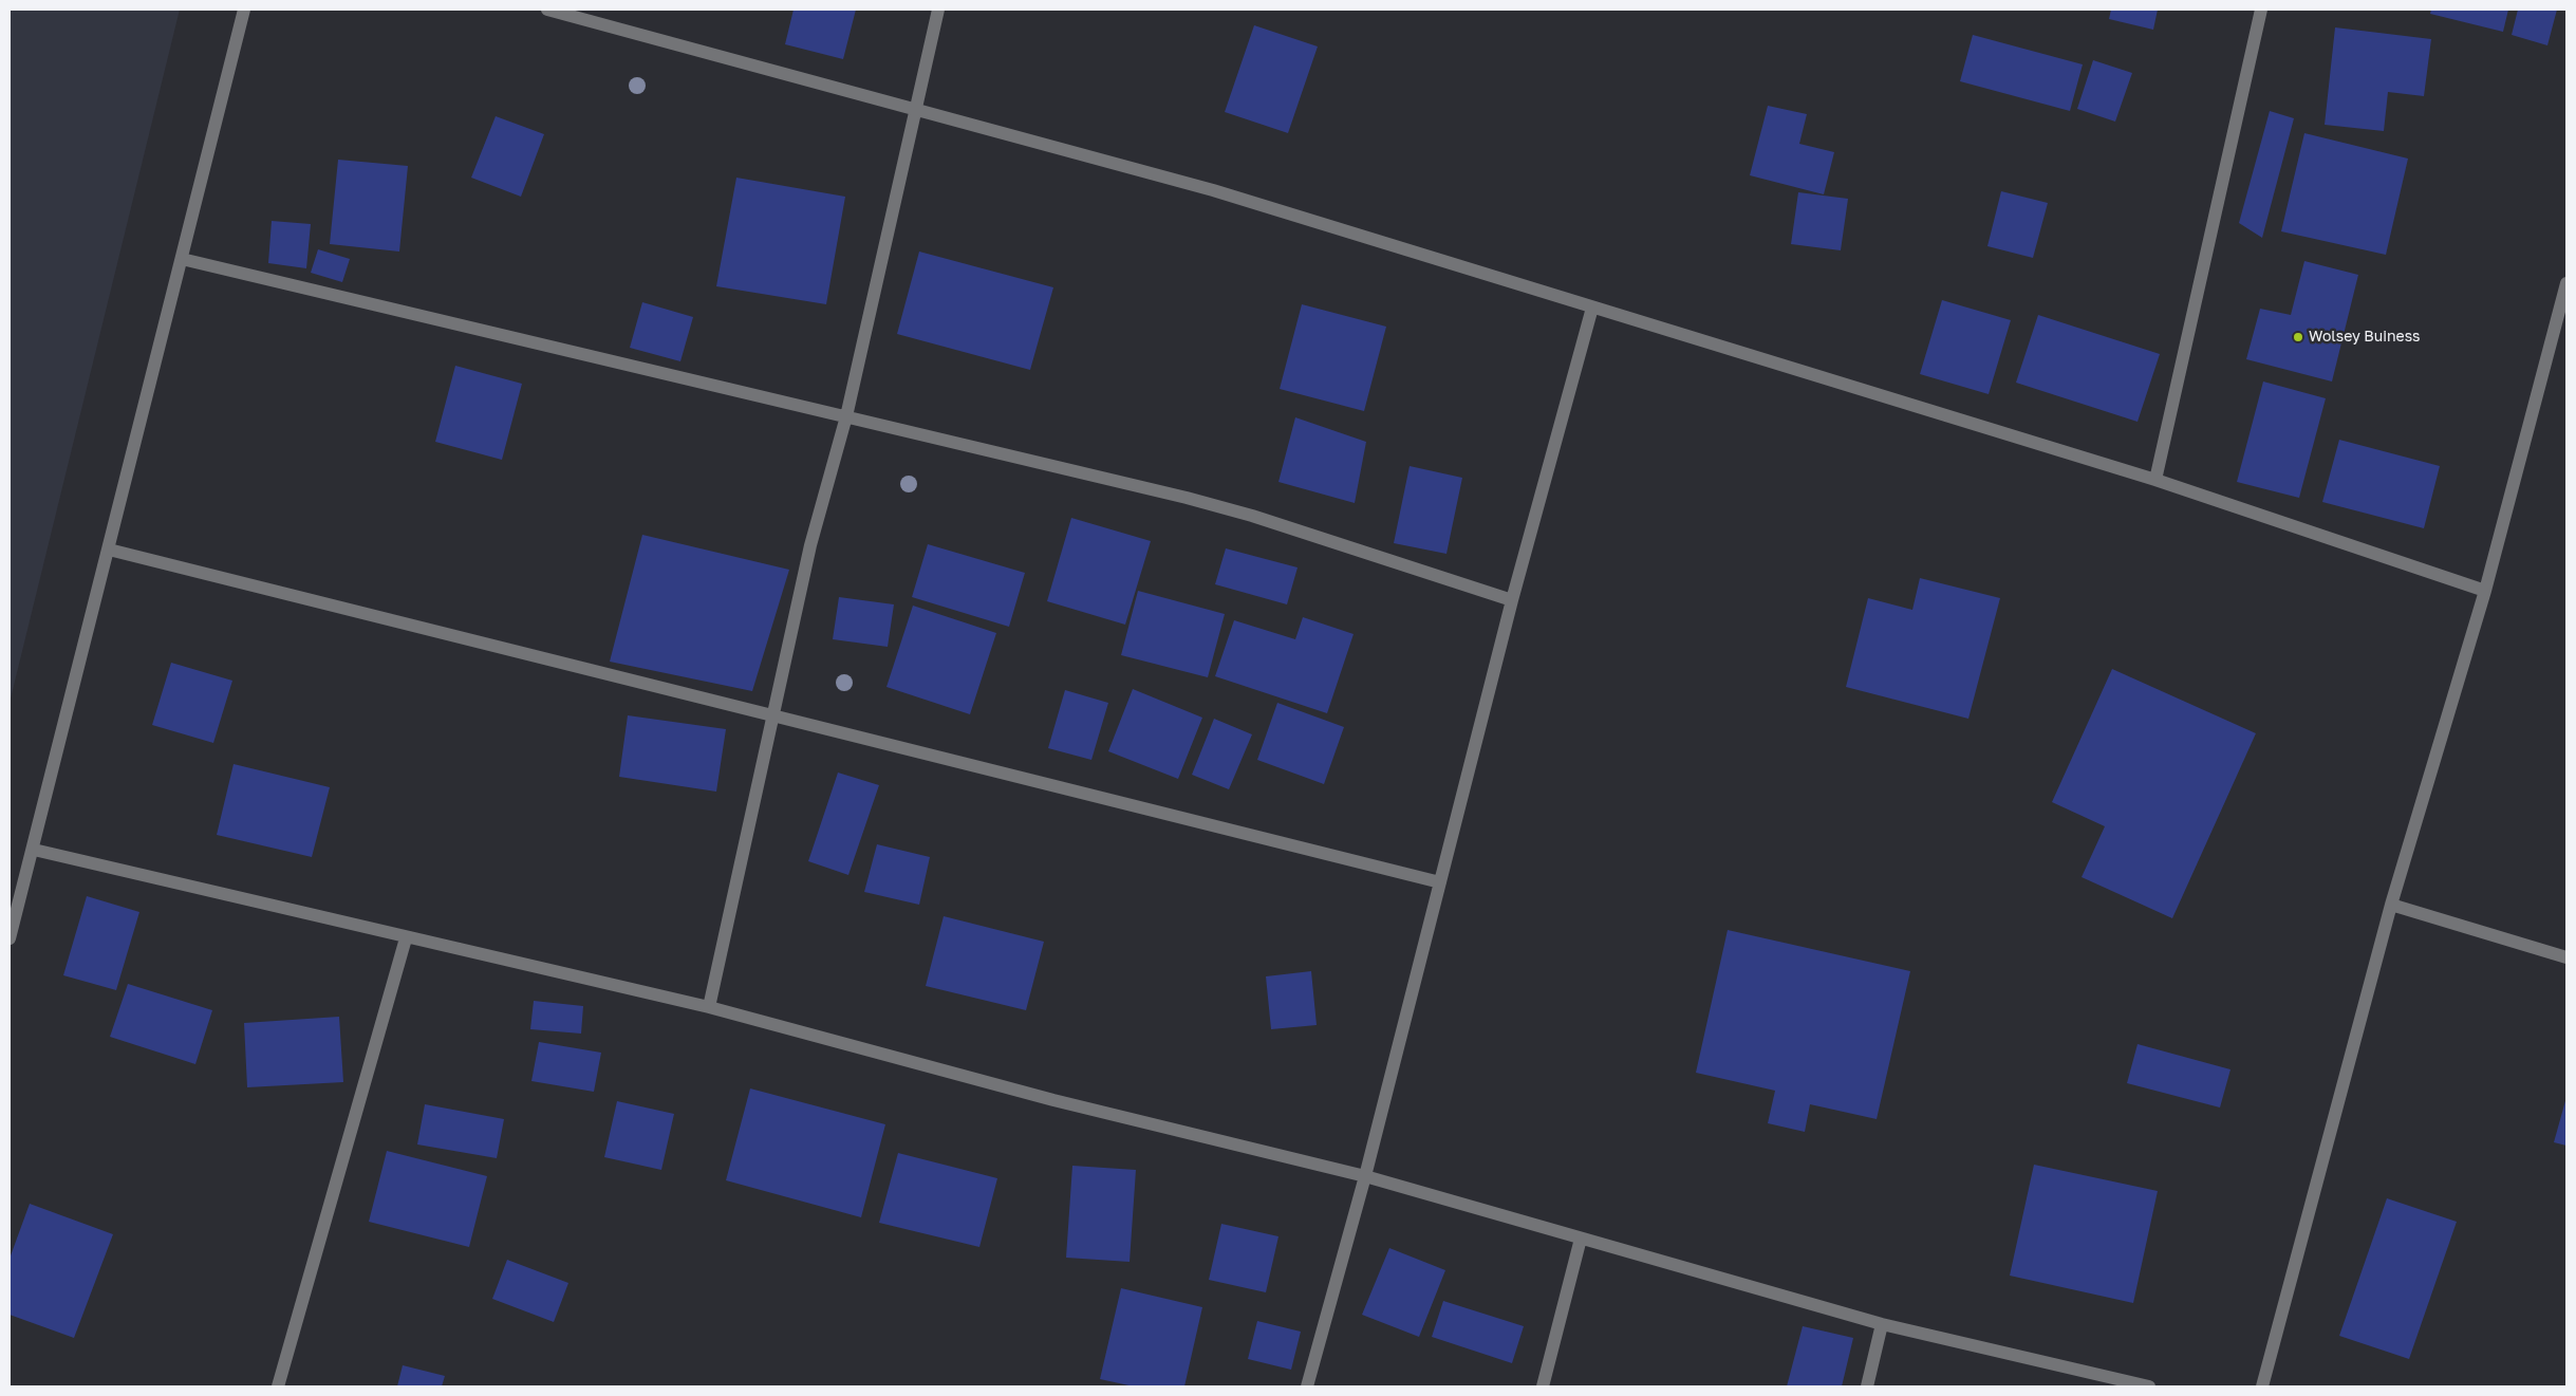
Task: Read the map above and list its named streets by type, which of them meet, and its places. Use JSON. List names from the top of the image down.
{
  "places": ["Wolsey Buiness"]
}
